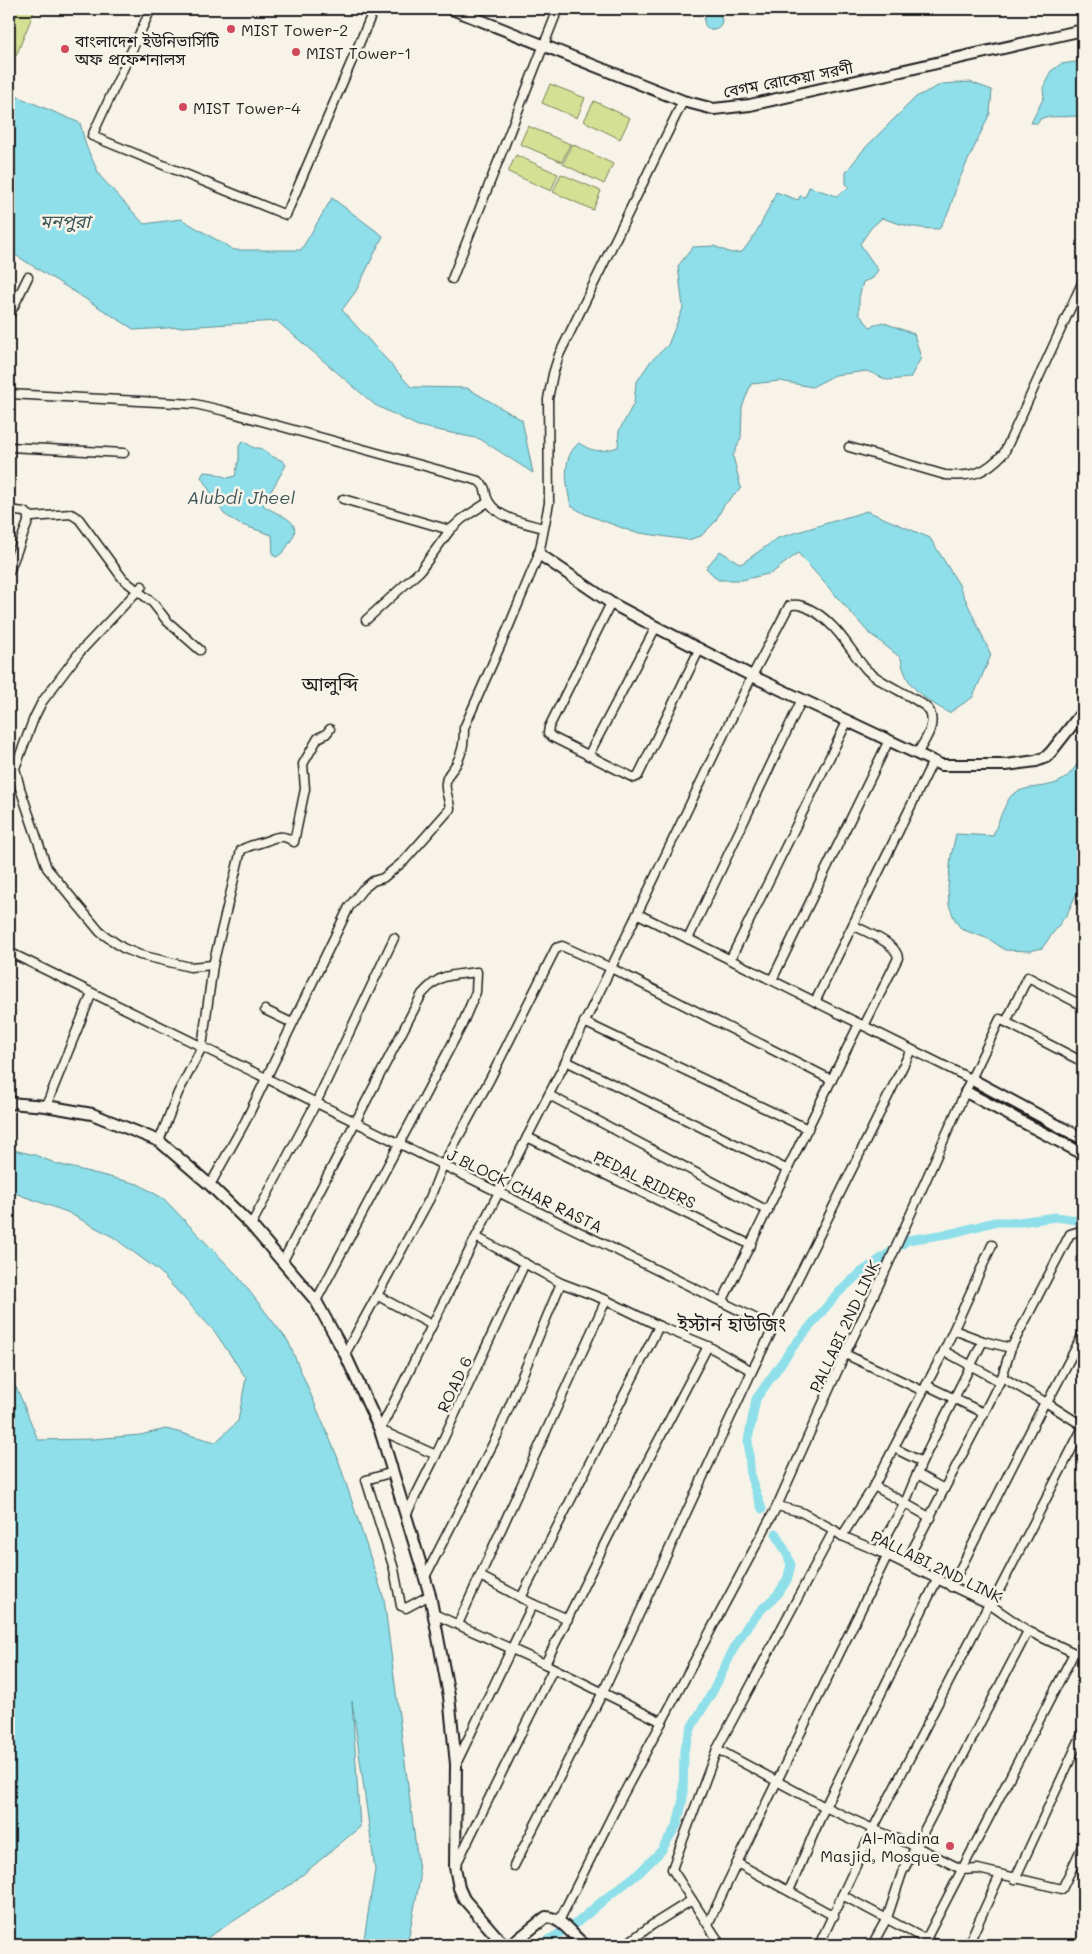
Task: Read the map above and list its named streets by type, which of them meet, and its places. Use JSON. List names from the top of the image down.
{
  "streets": {
    "street": [
      "বেগম রোকেয়া সরণী",
      "PEDAL RIDERS",
      "J BLOCK CHAR RASTA",
      "PALLABI 2ND LINK",
      "ROAD 6"
    ]
  },
  "districts": ["আলুব্দি", "ইস্টার্ন হাউজিং"],
  "water": ["মনপুরা", "Alubdi Jheel"],
  "places": [
    "MIST Tower-2",
    "বাংলাদেশ ইউনিভার্সিটি অফ প্রফেশনালস",
    "MIST Tower-1",
    "MIST Tower-4",
    "Al-Madina Masjid, Mosque"
  ]
}
